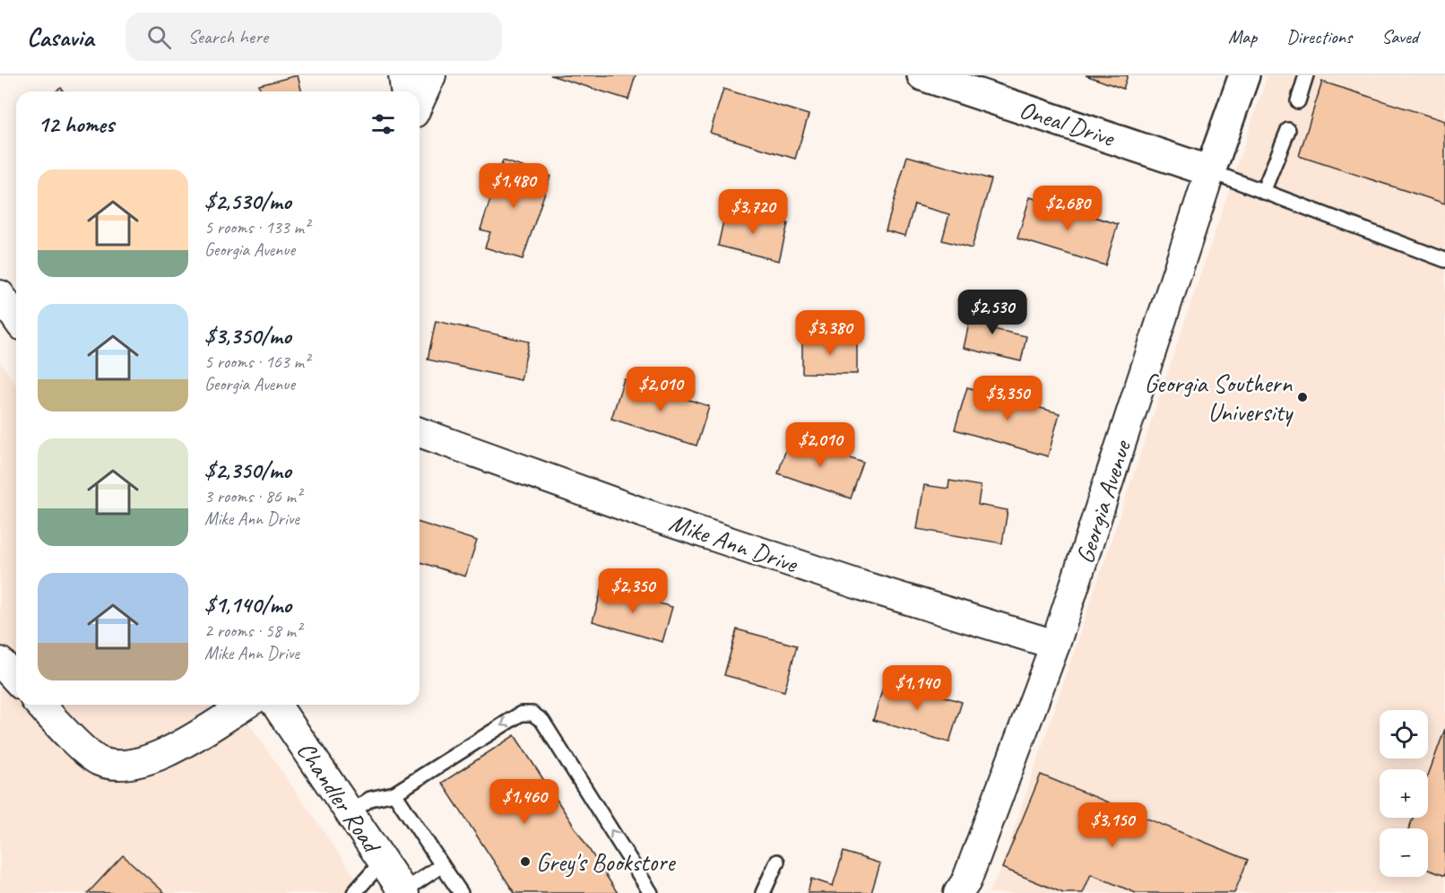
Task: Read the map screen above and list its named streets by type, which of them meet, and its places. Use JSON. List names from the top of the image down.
{
  "streets": {
    "street": [
      "Oneal Drive",
      "Georgia Avenue",
      "Mike Ann Drive",
      "Chandler Road"
    ]
  },
  "crossings": [
    ["Oneal Drive", "Georgia Avenue"],
    ["Georgia Avenue", "Mike Ann Drive"]
  ],
  "places": ["Georgia Southern University", "Grey's Bookstore"],
  "page": {
    "header": "Casavia",
    "search": "Search here",
    "nav": ["Map", "Directions", "Saved"],
    "heading": "12 homes",
    "list": [
      {
        "name": "$2,530/mo",
        "note": "5 rooms · 133 m² · Georgia Avenue"
      },
      {
        "name": "$3,350/mo",
        "note": "5 rooms · 163 m² · Georgia Avenue"
      },
      {
        "name": "$2,350/mo",
        "note": "3 rooms · 86 m² · Mike Ann Drive"
      },
      {
        "name": "$1,140/mo",
        "note": "2 rooms · 58 m² · Mike Ann Drive"
      }
    ],
    "price": [
      "$1,480",
      "$2,680",
      "$3,720",
      "$2,530",
      "$3,380",
      "$2,010",
      "$3,350",
      "$2,010",
      "$2,350",
      "$1,140",
      "$1,460",
      "$3,150"
    ],
    "map_buttons": ["+", "−"]
  }
}
